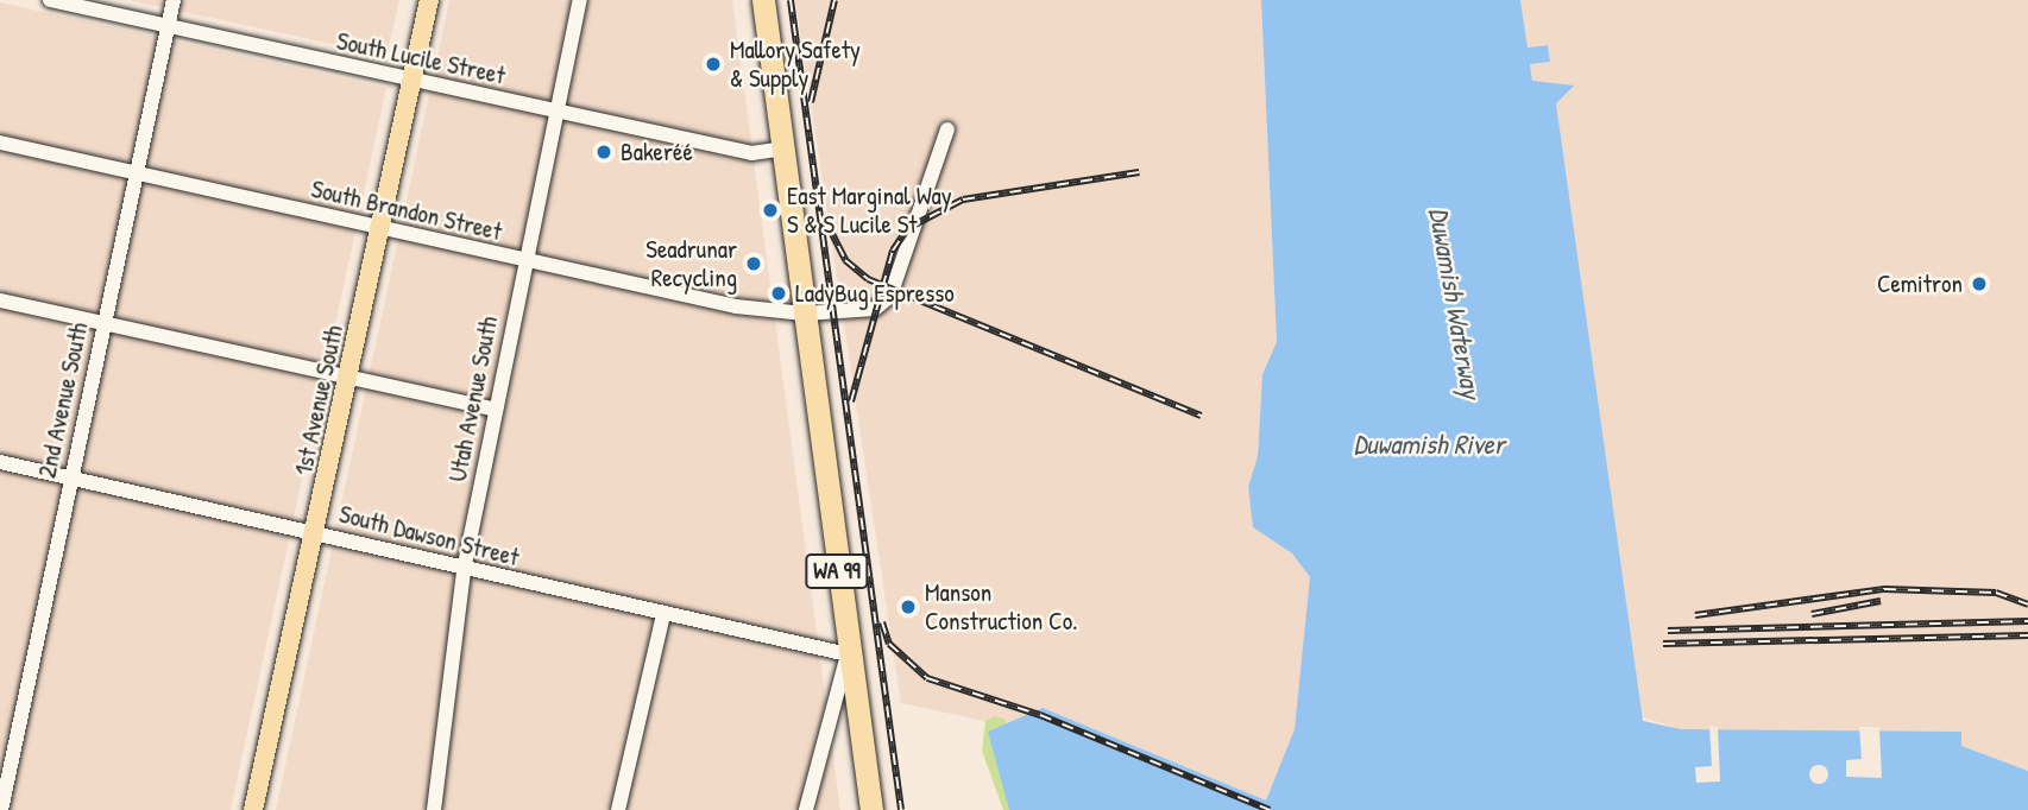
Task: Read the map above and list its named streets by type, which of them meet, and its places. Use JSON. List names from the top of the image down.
{
  "streets": {
    "highway": ["WA 99"],
    "main road": ["1st Avenue South"],
    "street": [
      "South Lucile Street",
      "South Brandon Street",
      "Utah Avenue South",
      "2nd Avenue South",
      "South Dawson Street"
    ]
  },
  "crossings": [
    ["South Lucile Street", "Utah Avenue South"],
    ["South Lucile Street", "2nd Avenue South"],
    ["South Lucile Street", "1st Avenue South"],
    ["South Lucile Street", "WA 99"],
    ["South Brandon Street", "Utah Avenue South"],
    ["South Brandon Street", "2nd Avenue South"],
    ["South Brandon Street", "1st Avenue South"],
    ["South Brandon Street", "WA 99"],
    ["Utah Avenue South", "South Dawson Street"],
    ["2nd Avenue South", "South Dawson Street"],
    ["1st Avenue South", "South Dawson Street"],
    ["South Dawson Street", "WA 99"]
  ],
  "water": ["Duwamish Waterway", "Duwamish River"],
  "places": [
    "Mallory Safety & Supply",
    "Bakeréé",
    "East Marginal Way S & S Lucile St",
    "Seadrunar Recycling",
    "Cemitron",
    "LadyBug Espresso",
    "Manson Construction Co."
  ]
}
